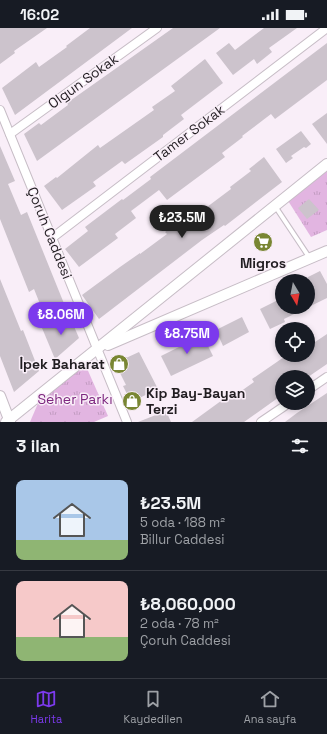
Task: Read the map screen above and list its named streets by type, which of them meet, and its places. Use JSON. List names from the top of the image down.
{
  "streets": {
    "street": ["Olgun Sokak", "Tamer Sokak", "Çoruh Caddesi"]
  },
  "crossings": [
    ["Olgun Sokak", "Çoruh Caddesi"],
    ["Tamer Sokak", "Çoruh Caddesi"]
  ],
  "parks": ["Seher Parkı"],
  "places": {
    "supermarket": ["Migros"],
    "shop": ["İpek Baharat", "Kip Bay-Bayan Terzi"]
  },
  "north": "bottom",
  "page": {
    "status": "16:02",
    "price": ["₺23.5M", "₺8.06M", "₺8.75M"],
    "heading": "3 ilan",
    "list": [
      {
        "name": "₺23.5M",
        "note": "5 oda · 188 m² · Billur Caddesi"
      },
      {
        "name": "₺8,060,000",
        "note": "2 oda · 78 m² · Çoruh Caddesi"
      }
    ],
    "tabs": ["Harita", "Kaydedilen", "Ana sayfa"]
  }
}
